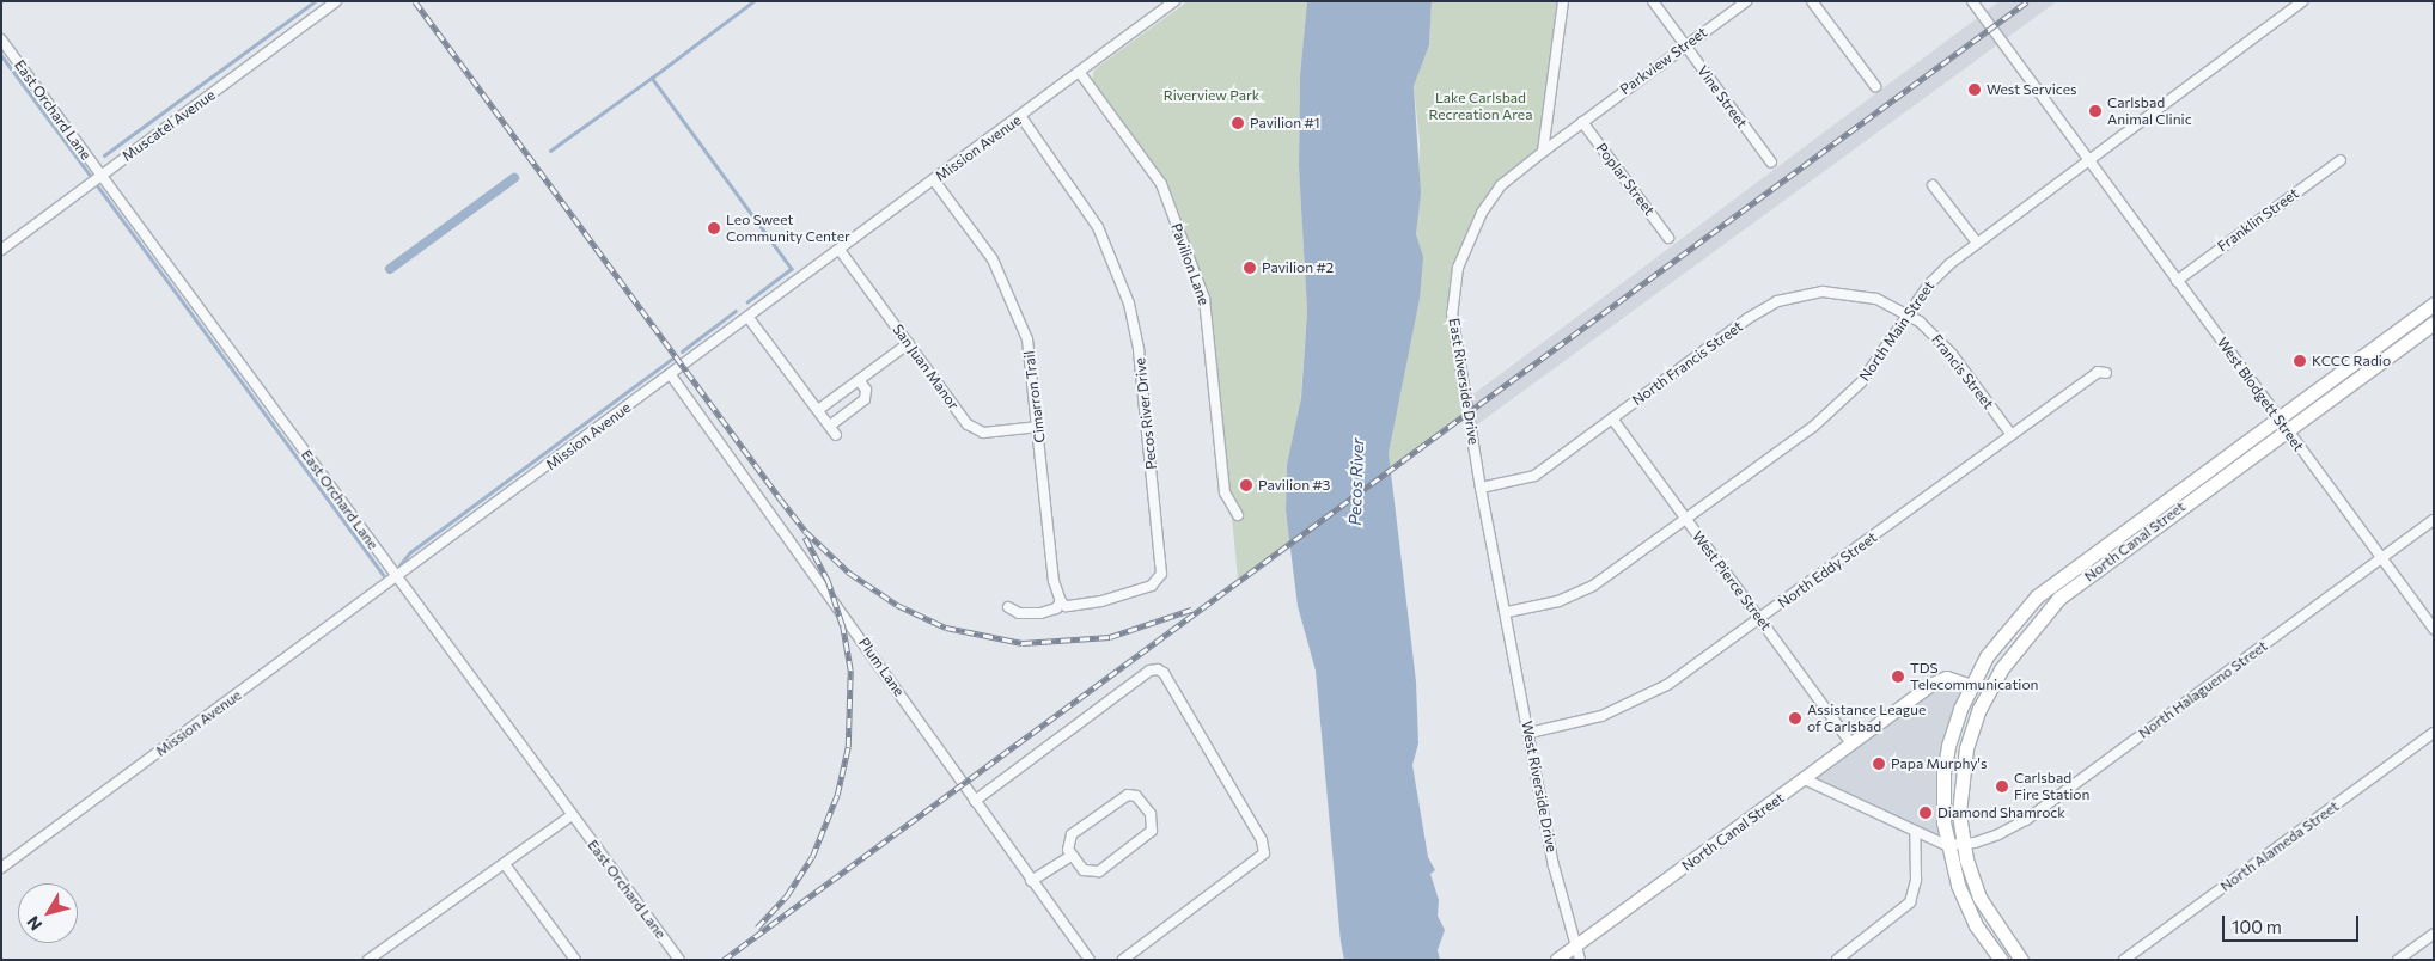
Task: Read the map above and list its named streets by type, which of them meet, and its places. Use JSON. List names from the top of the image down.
{
  "streets": {
    "highway": ["North Canal Street"],
    "street": [
      "Parkview Street",
      "Vine Street",
      "East Orchard Lane",
      "Muscatel Avenue",
      "Mission Avenue",
      "Poplar Street",
      "Franklin Street",
      "Pavilion Lane",
      "North Main Street",
      "North Francis Street",
      "San Juan Manor",
      "Francis Street",
      "East Riverside Drive",
      "West Blodgett Street",
      "Cimarron Trail",
      "Pecos River Drive",
      "North Eddy Street",
      "West Pierce Street",
      "Plum Lane",
      "North Halagueno Street",
      "West Riverside Drive",
      "North Alameda Street"
    ]
  },
  "crossings": [
    ["Parkview Street", "Vine Street"],
    ["Parkview Street", "Poplar Street"],
    ["Parkview Street", "East Riverside Drive"],
    ["East Orchard Lane", "Muscatel Avenue"],
    ["East Orchard Lane", "Mission Avenue"],
    ["Mission Avenue", "Pavilion Lane"],
    ["Mission Avenue", "San Juan Manor"],
    ["Mission Avenue", "Cimarron Trail"],
    ["Mission Avenue", "Pecos River Drive"],
    ["Mission Avenue", "Plum Lane"],
    ["Franklin Street", "West Blodgett Street"],
    ["North Main Street", "North Francis Street"],
    ["North Main Street", "Francis Street"],
    ["North Main Street", "East Riverside Drive"],
    ["North Main Street", "West Blodgett Street"],
    ["North Main Street", "West Pierce Street"],
    ["North Main Street", "West Riverside Drive"],
    ["North Francis Street", "Francis Street"],
    ["North Francis Street", "East Riverside Drive"],
    ["North Francis Street", "West Pierce Street"],
    ["San Juan Manor", "Cimarron Trail"],
    ["Francis Street", "North Eddy Street"],
    ["East Riverside Drive", "West Riverside Drive"],
    ["West Blodgett Street", "North Canal Street"],
    ["West Blodgett Street", "North Halagueno Street"],
    ["Cimarron Trail", "Pecos River Drive"],
    ["North Canal Street", "West Pierce Street"],
    ["North Canal Street", "North Halagueno Street"],
    ["North Canal Street", "West Riverside Drive"],
    ["North Eddy Street", "West Pierce Street"],
    ["North Eddy Street", "West Riverside Drive"]
  ],
  "water": ["Pecos River"],
  "parks": ["Riverview Park", "Lake Carlsbad Recreation Area"],
  "places": [
    "West Services",
    "Carlsbad Animal Clinic",
    "Pavilion #1",
    "Leo Sweet Community Center",
    "Pavilion #2",
    "KCCC Radio",
    "Pavilion #3",
    "TDS Telecommunication",
    "Assistance League of Carlsbad",
    "Papa Murphy's",
    "Carlsbad Fire Station",
    "Diamond Shamrock"
  ],
  "scale_bar": "100 m",
  "north": "bottom left"
}
